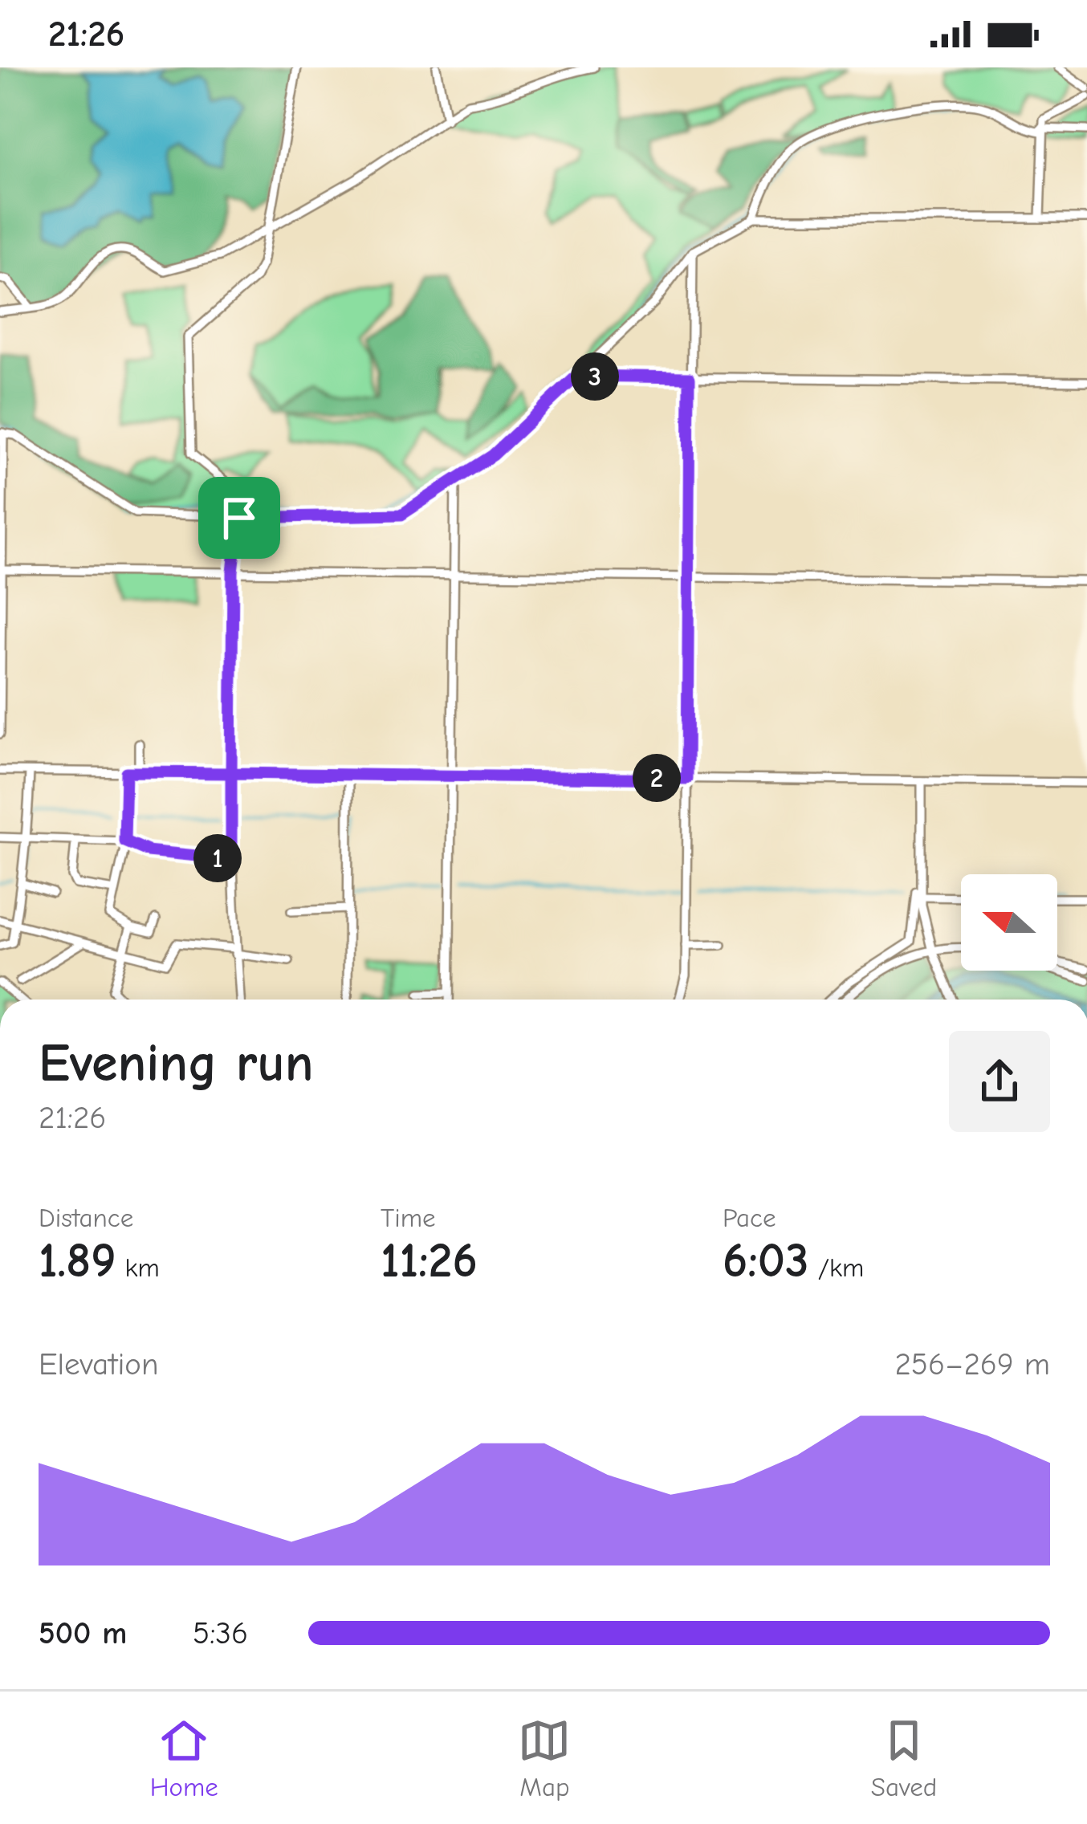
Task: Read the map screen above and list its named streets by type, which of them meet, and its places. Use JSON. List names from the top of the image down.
{
  "north": "left",
  "page": {
    "status": "21:26",
    "pins": ["3", "2", "1"],
    "heading": ["Evening run", "21:26"],
    "stats": [
      ["Distance", "1.89 km"],
      ["Time", "11:26"],
      ["Pace", "6:03 /km"]
    ],
    "chart": ["Elevation", "256–269 m"],
    "list": [
      {
        "name": "500 m",
        "note": "5:36"
      }
    ],
    "tabs": ["Home", "Map", "Saved"]
  }
}
